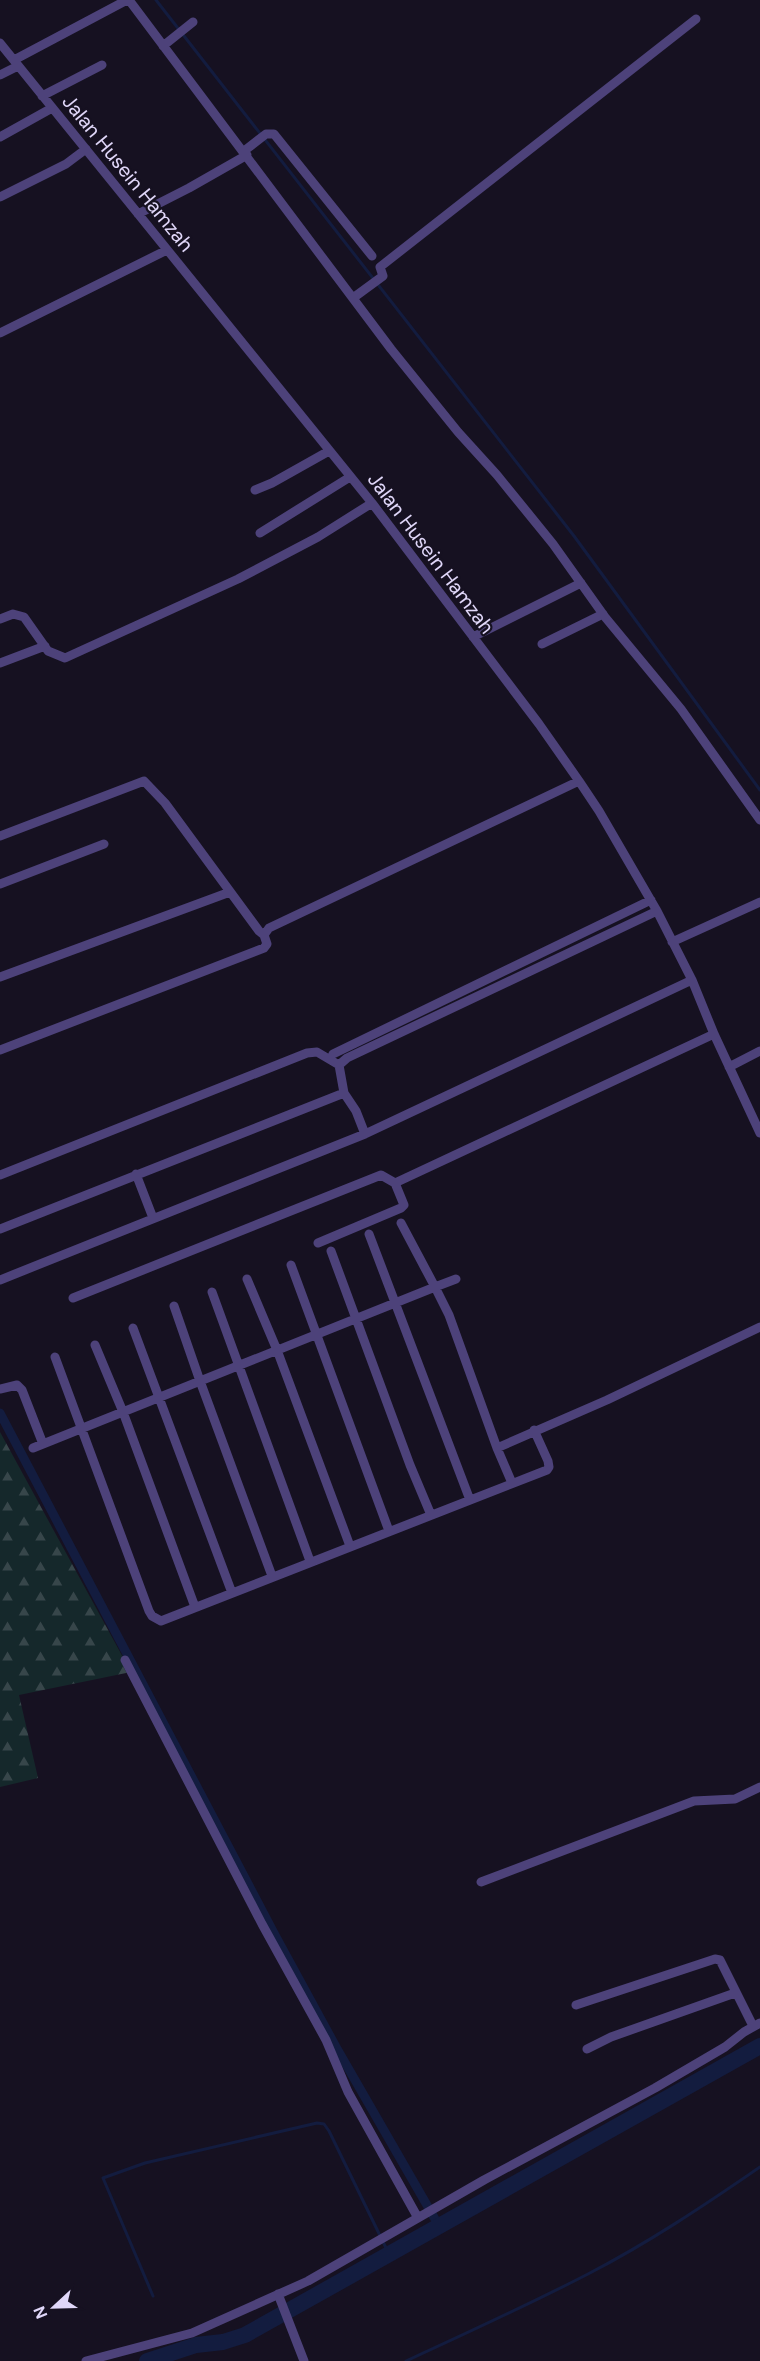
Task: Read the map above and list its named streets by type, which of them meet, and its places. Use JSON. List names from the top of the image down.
{
  "streets": {
    "street": ["Jalan Husein Hamzah"]
  },
  "north": "left"
}
